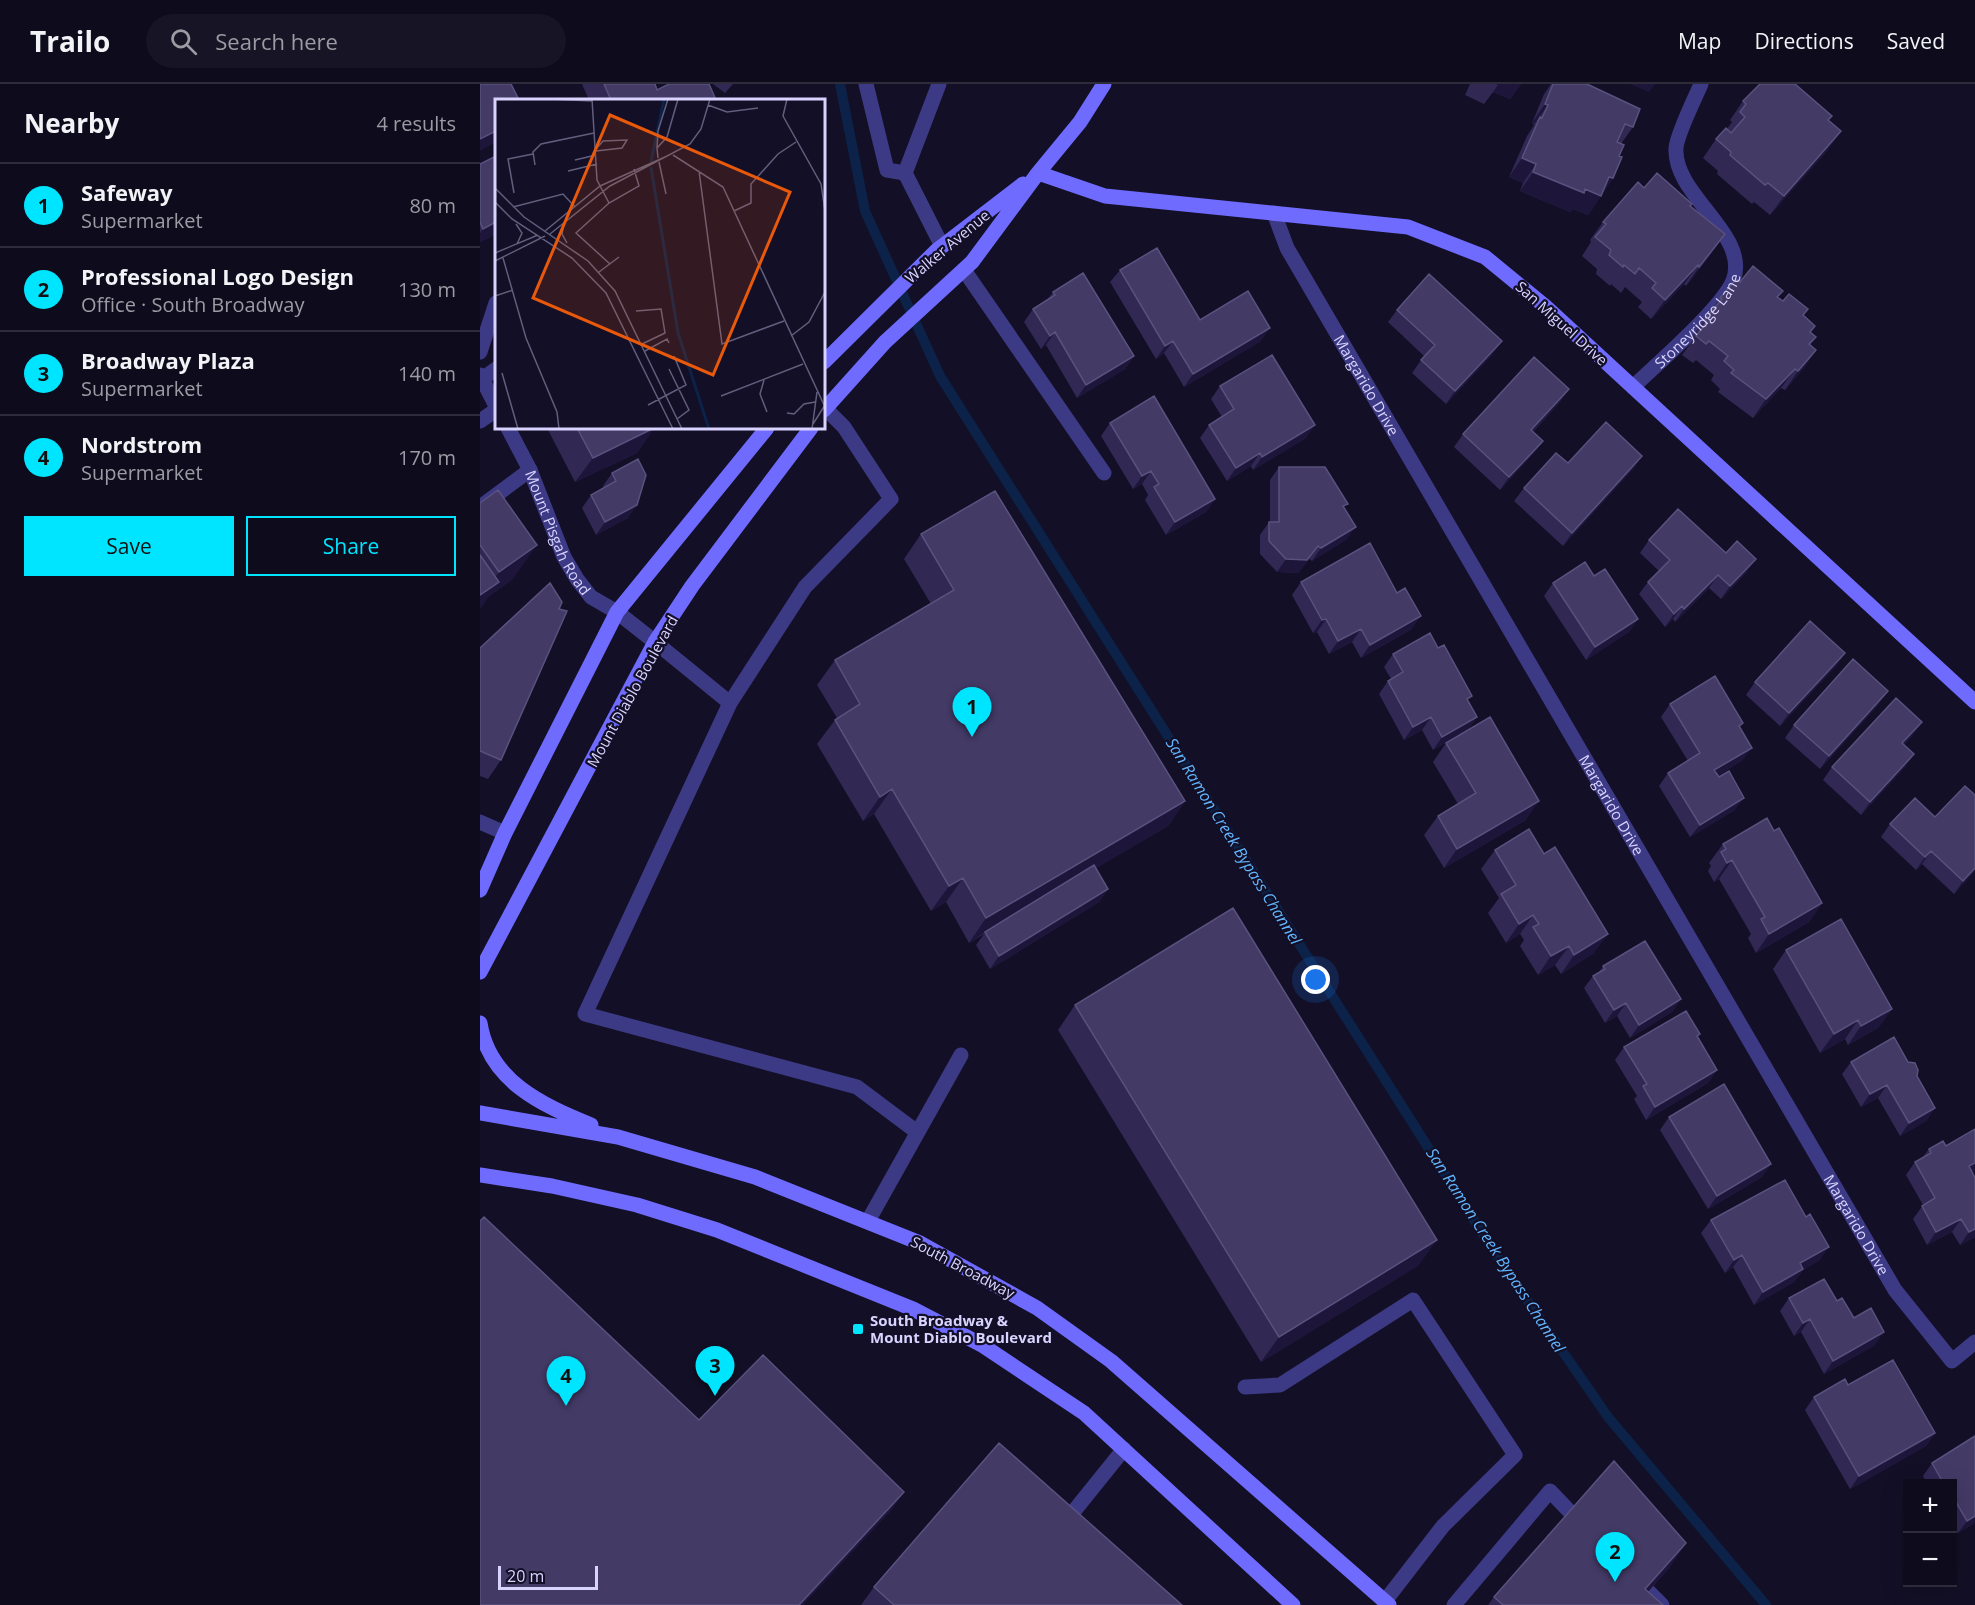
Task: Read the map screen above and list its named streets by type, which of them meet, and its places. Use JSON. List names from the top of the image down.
{
  "streets": {
    "street": [
      "Walker Avenue",
      "Stoneyridge Lane",
      "San Miguel Drive",
      "Margarido Drive",
      "Mount Pisgah Road",
      "Mount Diablo Boulevard",
      "South Broadway"
    ]
  },
  "crossings": [
    ["Walker Avenue", "San Miguel Drive"],
    ["Stoneyridge Lane", "San Miguel Drive"],
    ["San Miguel Drive", "Margarido Drive"],
    ["Mount Pisgah Road", "Mount Diablo Boulevard"]
  ],
  "water": ["San Ramon Creek Bypass Channel"],
  "places": {
    "transit": ["South Broadway & Mount Diablo Boulevard"]
  },
  "scale_bar": "20 m",
  "page": {
    "header": "Trailo",
    "search": "Search here",
    "nav": ["Map", "Directions", "Saved"],
    "heading": ["Nearby", "4 results"],
    "list": [
      {
        "mark": "1",
        "name": "Safeway",
        "note": "Supermarket",
        "value": "80 m"
      },
      {
        "mark": "2",
        "name": "Professional Logo Design",
        "note": "Office · South Broadway",
        "value": "130 m"
      },
      {
        "mark": "3",
        "name": "Broadway Plaza",
        "note": "Supermarket",
        "value": "140 m"
      },
      {
        "mark": "4",
        "name": "Nordstrom",
        "note": "Supermarket",
        "value": "170 m"
      }
    ],
    "buttons": ["Save", "Share"],
    "pins": [
      "1",
      "3",
      "4",
      "2"
    ],
    "map_buttons": ["+", "−"],
    "scale": "20 m"
  }
}
